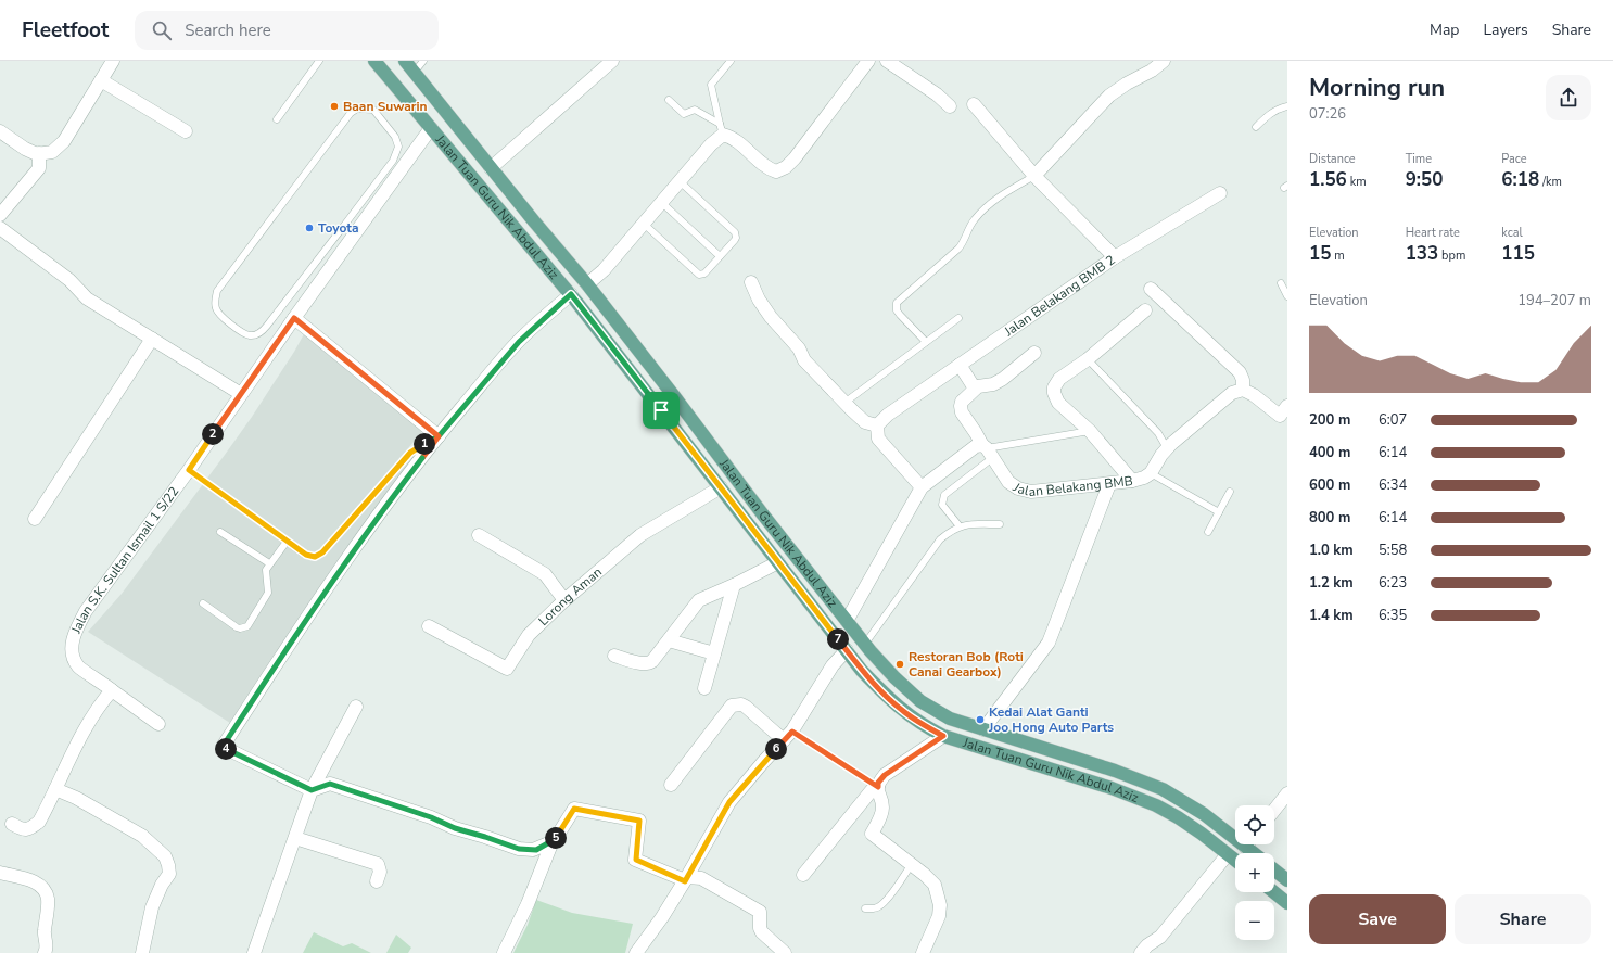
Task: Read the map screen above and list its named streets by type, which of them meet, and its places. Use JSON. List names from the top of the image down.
{
  "streets": {
    "main road": ["Jalan Tuan Guru Nik Abdul Aziz"],
    "street": [
      "Jalan Belakang BMB 2",
      "Jalan Belakang BMB",
      "Jalan S.K. Sultan Ismail 1 S/22",
      "Lorong Aman"
    ]
  },
  "crossings": [
    ["Jalan Tuan Guru Nik Abdul Aziz", "Jalan S.K. Sultan Ismail 1 S/22"],
    ["Jalan Tuan Guru Nik Abdul Aziz", "Lorong Aman"]
  ],
  "places": [
    "Baan Suwarin",
    "Toyota",
    "Restoran Bob (Roti Canai Gearbox)",
    "Kedai Alat Ganti Joo Hong Auto Parts"
  ],
  "page": {
    "header": "Fleetfoot",
    "search": "Search here",
    "nav": ["Map", "Layers", "Share"],
    "heading": ["Morning run", "07:26"],
    "stats": [
      ["Distance", "1.56 km"],
      ["Time", "9:50"],
      ["Pace", "6:18 /km"],
      ["Elevation", "15 m"],
      ["Heart rate", "133 bpm"],
      ["kcal", "115"]
    ],
    "chart": ["Elevation", "194–207 m"],
    "list": [
      {
        "name": "200 m",
        "note": "6:07"
      },
      {
        "name": "400 m",
        "note": "6:14"
      },
      {
        "name": "600 m",
        "note": "6:34"
      },
      {
        "name": "800 m",
        "note": "6:14"
      },
      {
        "name": "1.0 km",
        "note": "5:58"
      },
      {
        "name": "1.2 km",
        "note": "6:23"
      },
      {
        "name": "1.4 km",
        "note": "6:35"
      }
    ],
    "pins": [
      "2",
      "1",
      "7",
      "4",
      "6",
      "5"
    ],
    "map_buttons": ["+", "−"],
    "buttons": ["Save", "Share"]
  }
}
